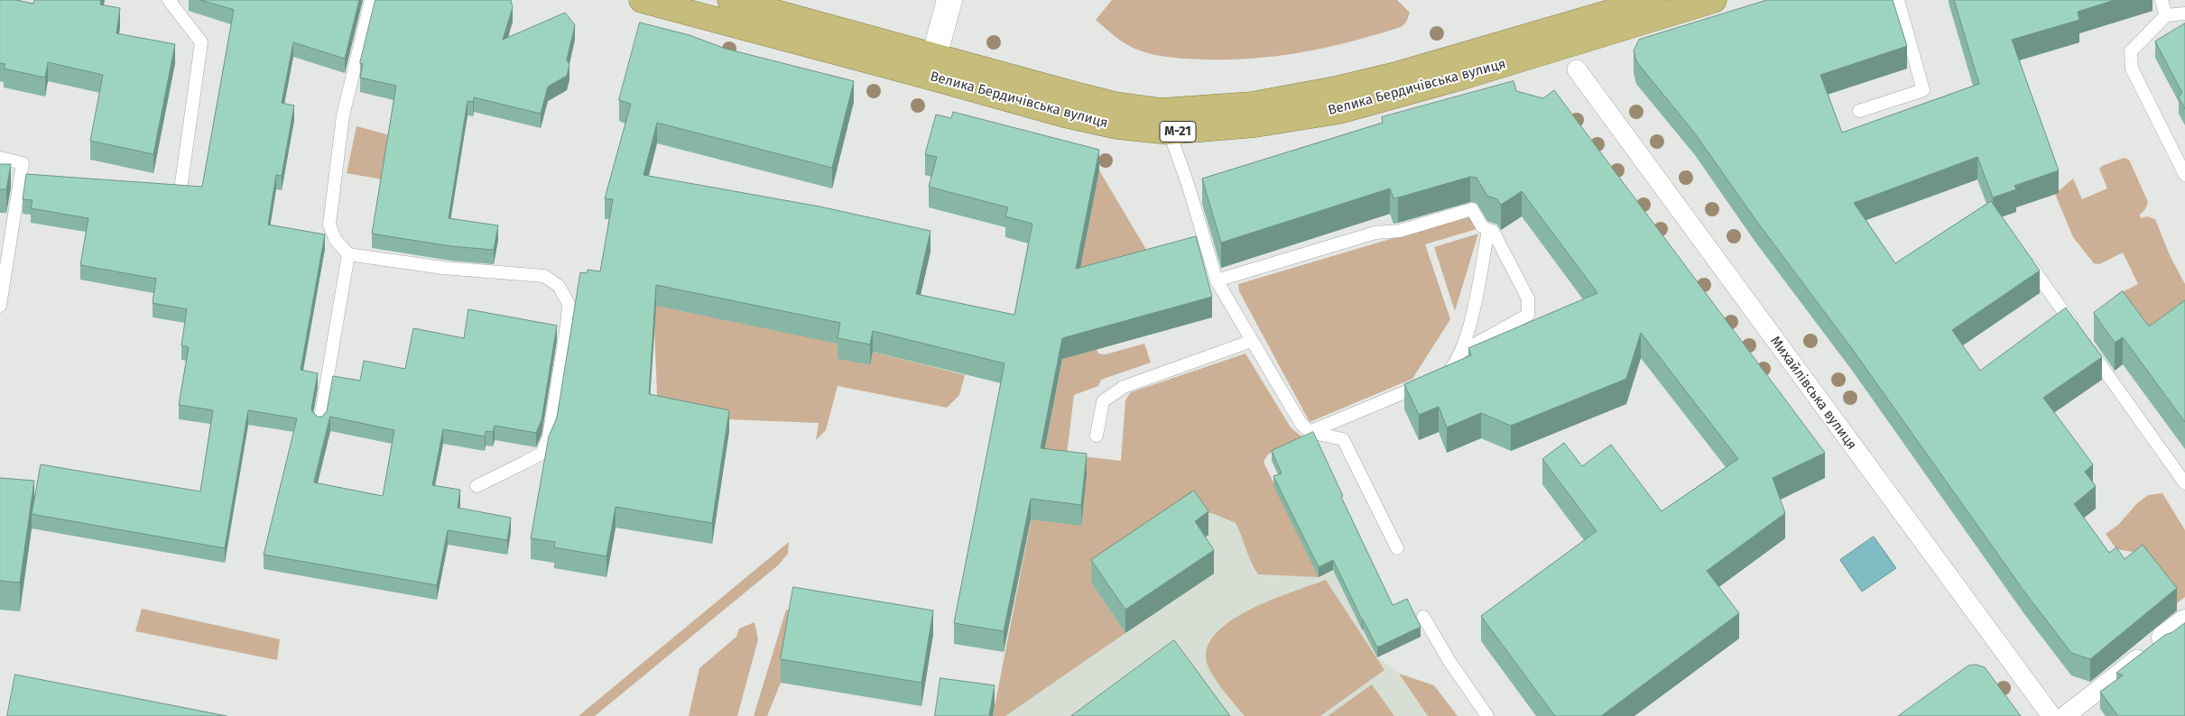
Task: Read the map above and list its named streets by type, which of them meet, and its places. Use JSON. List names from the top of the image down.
{
  "streets": {
    "highway": ["Велика Бердичівська вулиця", "М-21"],
    "street": ["Михайлівська вулиця"]
  }
}
